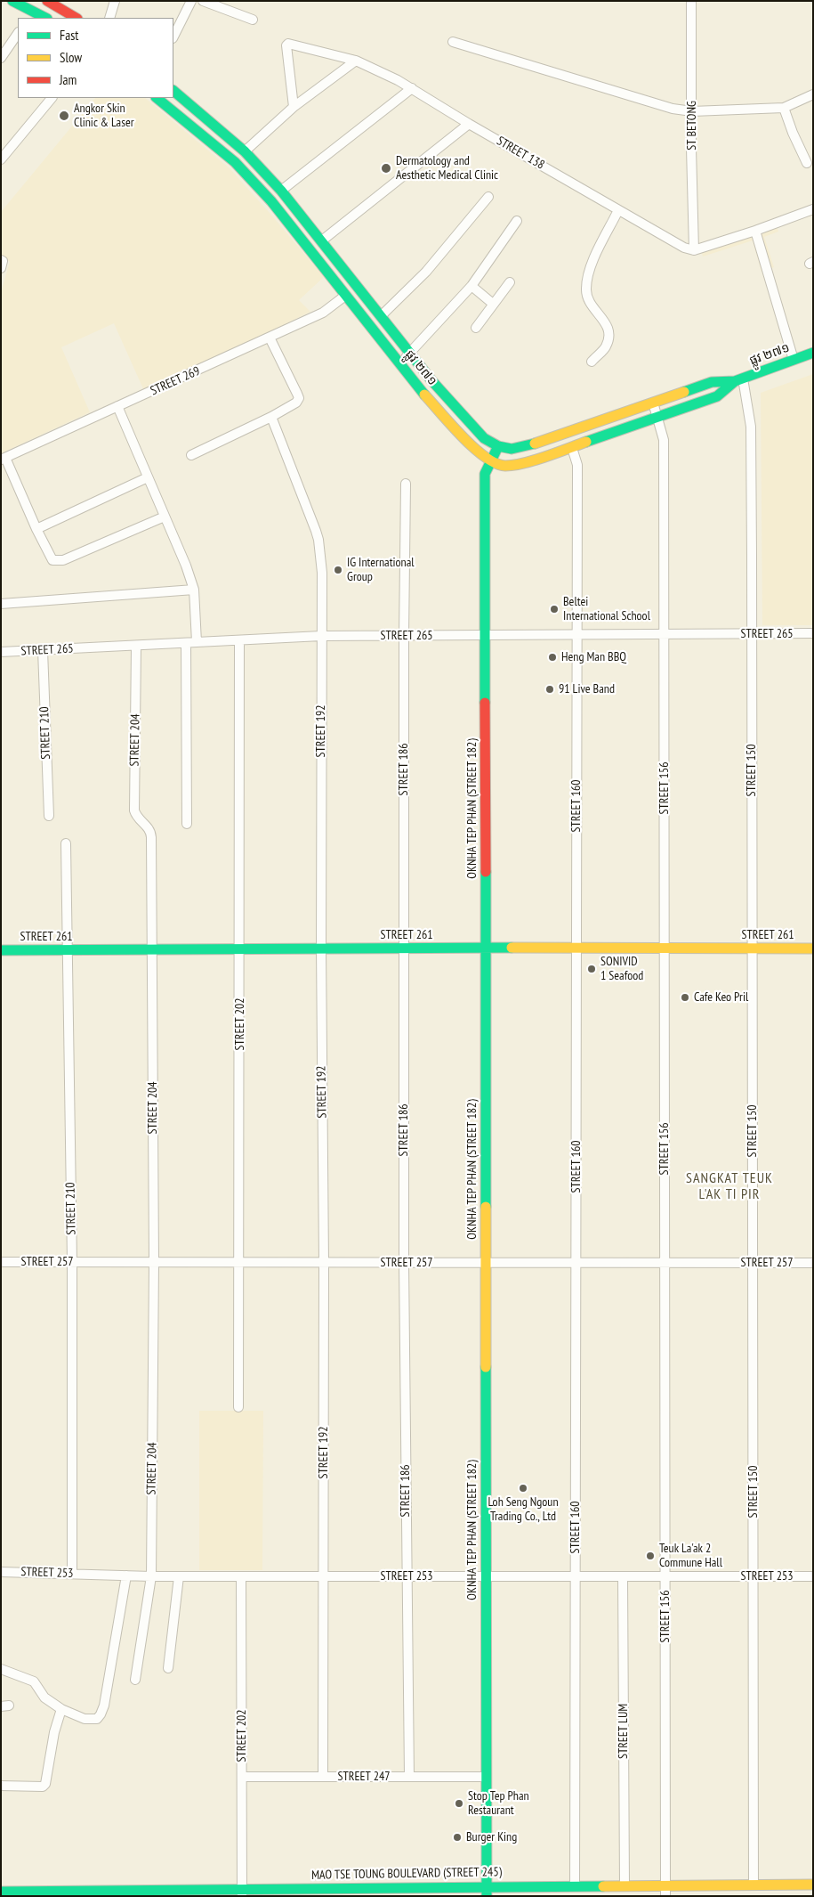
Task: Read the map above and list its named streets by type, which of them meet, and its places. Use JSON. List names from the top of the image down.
{
  "streets": {
    "main road": [
      "ផ្លូវ ២៧១",
      "OKNHA TEP PHAN (STREET 182)",
      "STREET 261",
      "MAO TSE TOUNG BOULEVARD (STREET 245)"
    ],
    "street": [
      "ST BETONG",
      "STREET 138",
      "STREET 269",
      "STREET 265",
      "STREET 192",
      "STREET 210",
      "STREET 204",
      "STREET 186",
      "STREET 150",
      "STREET 156",
      "STREET 160",
      "STREET 202",
      "STREET 257",
      "STREET 253",
      "STREET LUM",
      "STREET 247"
    ]
  },
  "crossings": [
    ["ST BETONG", "STREET 138"],
    ["ផ្លូវ ២៧១", "STREET 269"],
    ["ផ្លូវ ២៧១", "STREET 150"],
    ["ផ្លូវ ២៧១", "STREET 156"],
    ["ផ្លូវ ២៧១", "STREET 160"],
    ["ផ្លូវ ២៧១", "OKNHA TEP PHAN (STREET 182)"],
    ["STREET 265", "STREET 192"],
    ["STREET 265", "STREET 210"],
    ["STREET 265", "STREET 204"],
    ["STREET 265", "STREET 186"],
    ["STREET 265", "STREET 150"],
    ["STREET 265", "STREET 156"],
    ["STREET 265", "STREET 160"],
    ["STREET 265", "OKNHA TEP PHAN (STREET 182)"],
    ["STREET 265", "STREET 202"],
    ["STREET 192", "STREET 261"],
    ["STREET 192", "STREET 257"],
    ["STREET 192", "STREET 253"],
    ["STREET 192", "STREET 247"],
    ["STREET 210", "STREET 261"],
    ["STREET 210", "STREET 257"],
    ["STREET 210", "STREET 253"],
    ["STREET 204", "STREET 261"],
    ["STREET 204", "STREET 257"],
    ["STREET 204", "STREET 253"],
    ["STREET 186", "STREET 261"],
    ["STREET 186", "STREET 257"],
    ["STREET 186", "STREET 253"],
    ["STREET 186", "STREET 247"],
    ["STREET 150", "STREET 261"],
    ["STREET 150", "STREET 257"],
    ["STREET 150", "STREET 253"],
    ["STREET 150", "MAO TSE TOUNG BOULEVARD (STREET 245)"],
    ["STREET 156", "STREET 261"],
    ["STREET 156", "STREET 257"],
    ["STREET 156", "STREET 253"],
    ["STREET 156", "MAO TSE TOUNG BOULEVARD (STREET 245)"],
    ["STREET 160", "STREET 261"],
    ["STREET 160", "STREET 257"],
    ["STREET 160", "STREET 253"],
    ["STREET 160", "MAO TSE TOUNG BOULEVARD (STREET 245)"],
    ["OKNHA TEP PHAN (STREET 182)", "STREET 261"],
    ["OKNHA TEP PHAN (STREET 182)", "STREET 257"],
    ["OKNHA TEP PHAN (STREET 182)", "STREET 253"],
    ["OKNHA TEP PHAN (STREET 182)", "STREET 247"],
    ["OKNHA TEP PHAN (STREET 182)", "MAO TSE TOUNG BOULEVARD (STREET 245)"],
    ["STREET 261", "STREET 202"],
    ["STREET 202", "STREET 257"],
    ["STREET 202", "STREET 253"],
    ["STREET 202", "STREET 247"],
    ["STREET 202", "MAO TSE TOUNG BOULEVARD (STREET 245)"],
    ["STREET 253", "STREET LUM"],
    ["STREET LUM", "MAO TSE TOUNG BOULEVARD (STREET 245)"]
  ],
  "districts": ["SANGKAT TEUK L'AK TI PIR"],
  "places": [
    "Angkor Skin Clinic & Laser",
    "Dermatology and Aesthetic Medical Clinic",
    "IG International Group",
    "Beltei International School",
    "Heng Man BBQ",
    "91 Live Band",
    "SONIVID 1 Seafood",
    "Cafe Keo Pril",
    "Loh Seng Ngoun Trading Co., Ltd",
    "Teuk La'ak 2 Commune Hall",
    "Stop Tep Phan Restaurant",
    "Burger King"
  ],
  "legend": ["Fast", "Slow", "Jam"]
}
